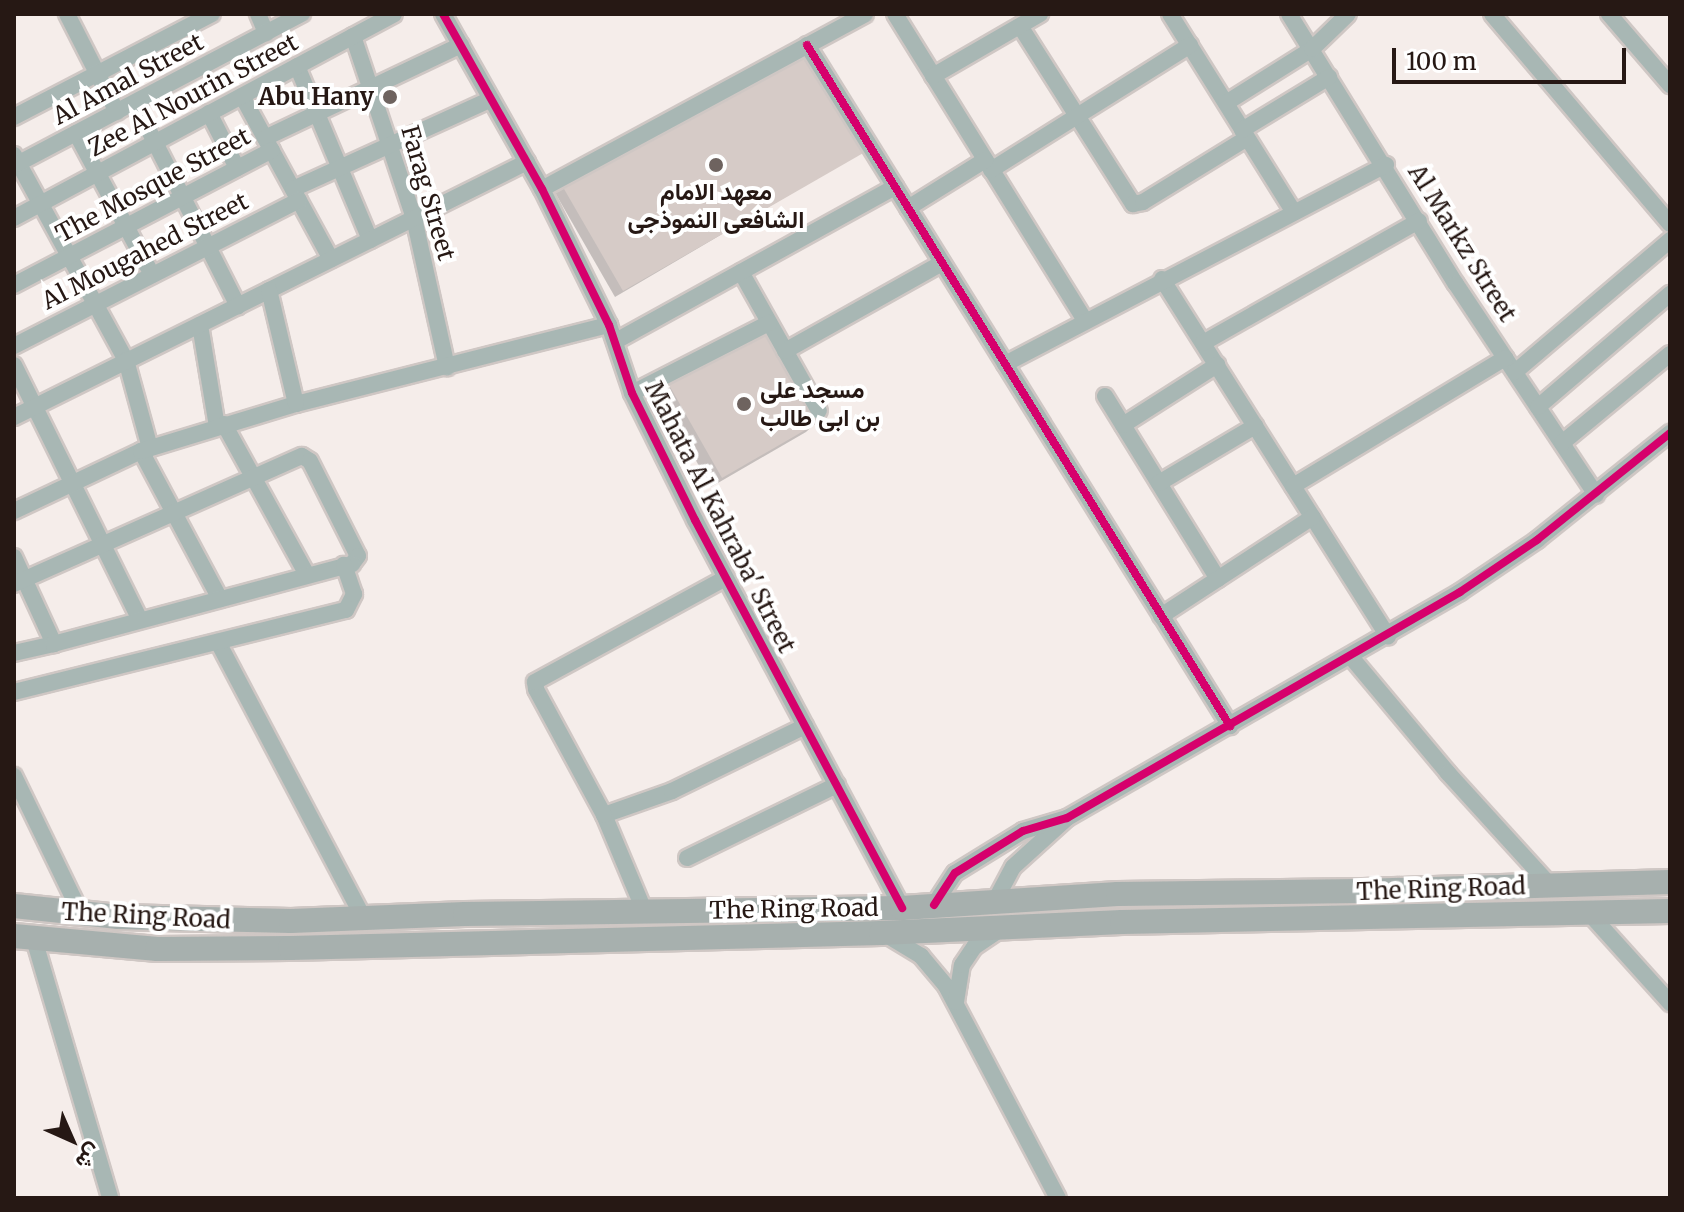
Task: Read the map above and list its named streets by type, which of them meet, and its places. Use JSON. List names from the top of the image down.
{
  "streets": {
    "highway": ["The Ring Road"],
    "street": [
      "Al Amal Street",
      "Zee Al Nourin Street",
      "The Mosque Street",
      "Farag Street",
      "Al Markz Street",
      "Al Mougahed Street",
      "Mahata Al Kahraba' Street"
    ]
  },
  "crossings": [
    ["Zee Al Nourin Street", "Farag Street"],
    ["The Mosque Street", "Farag Street"],
    ["The Mosque Street", "Mahata Al Kahraba' Street"],
    ["Farag Street", "Al Mougahed Street"],
    ["Al Mougahed Street", "Mahata Al Kahraba' Street"],
    ["Mahata Al Kahraba' Street", "The Ring Road"]
  ],
  "places": ["Abu Hany", "معهد الامام الشافعى النموذجى", "مسجد على بن ابى طالب"],
  "scale_bar": "100 m",
  "north": "bottom right"
}
